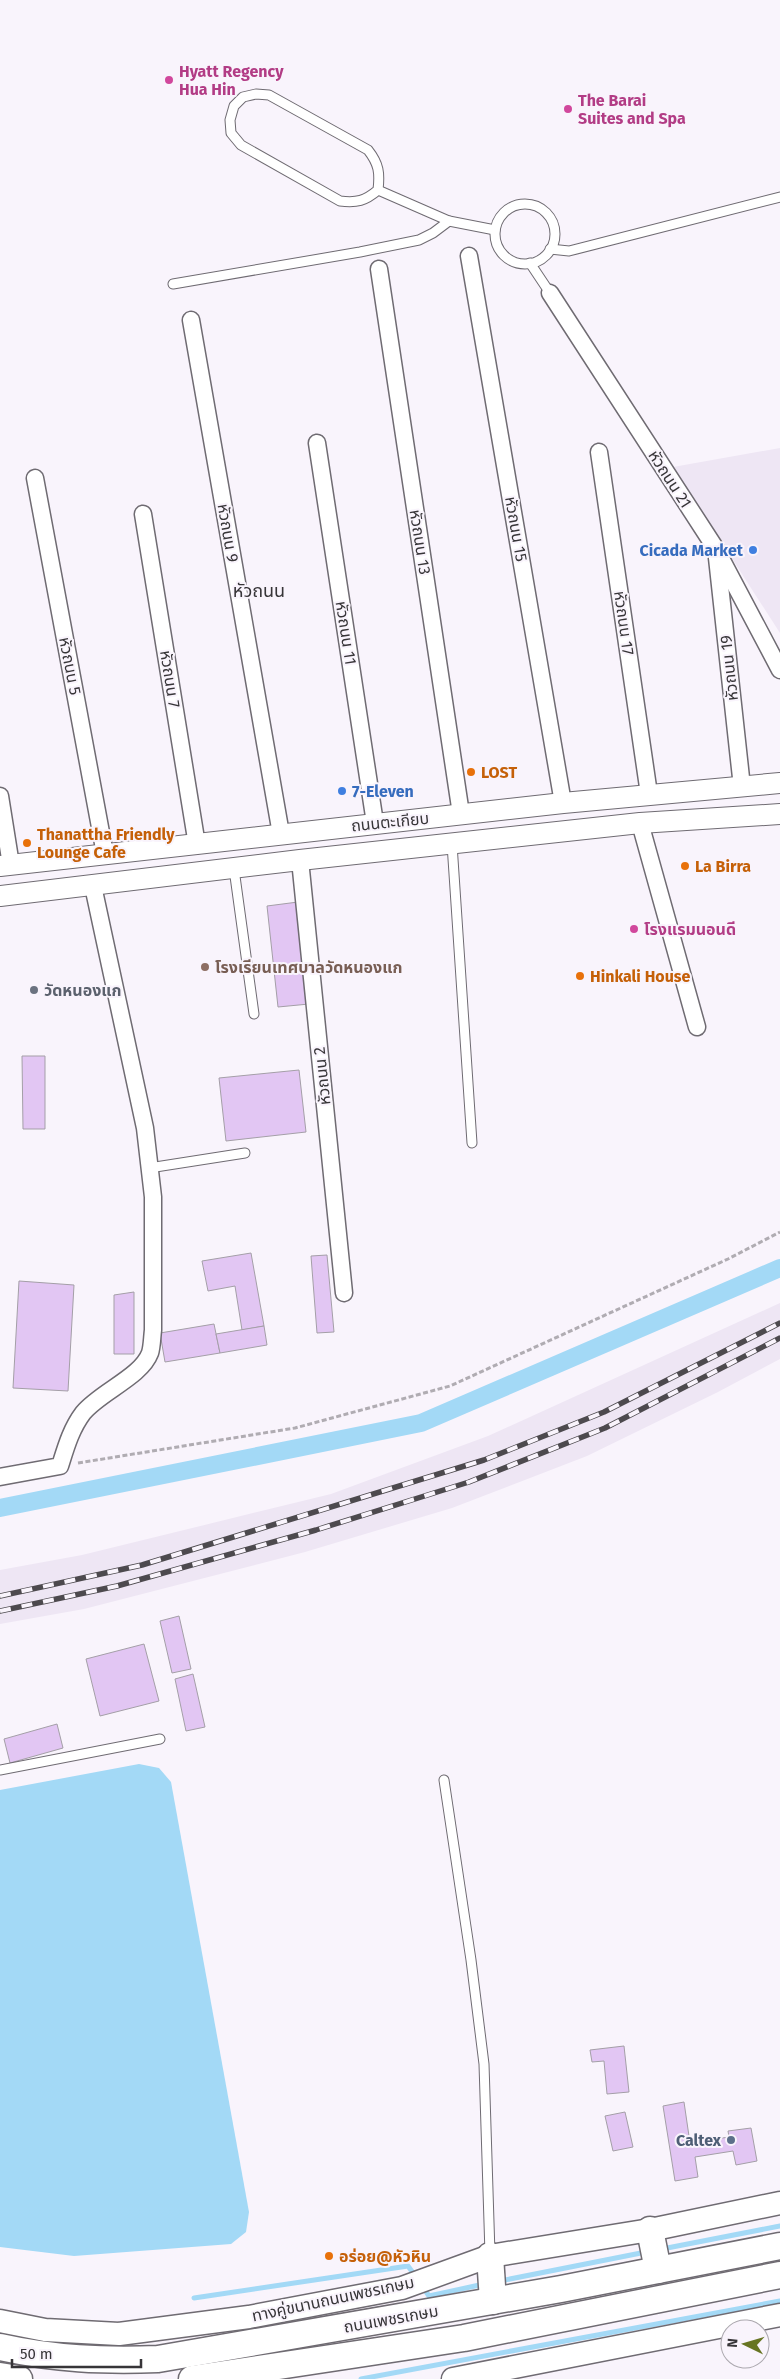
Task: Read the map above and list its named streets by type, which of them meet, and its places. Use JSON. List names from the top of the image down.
{
  "streets": {
    "main road": ["ทางคู่ขนานถนนเพชรเกษม", "ถนนเพชรเกษม"],
    "street": [
      "หัวถนน 21",
      "หัวถนน 15",
      "หัวถนน 9",
      "หัวถนน 13",
      "หัวถนน 17",
      "หัวถนน 11",
      "หัวถนน 5",
      "หัวถนน 19",
      "หัวถนน 7",
      "ถนนตะเกียบ",
      "หัวถนน 2"
    ]
  },
  "crossings": [
    ["หัวถนน 21", "หัวถนน 19"],
    ["หัวถนน 15", "ถนนตะเกียบ"],
    ["หัวถนน 9", "ถนนตะเกียบ"],
    ["หัวถนน 13", "ถนนตะเกียบ"],
    ["หัวถนน 17", "ถนนตะเกียบ"],
    ["หัวถนน 11", "ถนนตะเกียบ"],
    ["หัวถนน 5", "ถนนตะเกียบ"],
    ["หัวถนน 19", "ถนนตะเกียบ"],
    ["หัวถนน 7", "ถนนตะเกียบ"],
    ["ถนนตะเกียบ", "หัวถนน 2"],
    ["ทางคู่ขนานถนนเพชรเกษม", "ถนนเพชรเกษม"]
  ],
  "districts": ["หัวถนน"],
  "places": [
    "Hyatt Regency Hua Hin",
    "The Barai Suites and Spa",
    "Cicada Market",
    "LOST",
    "7-Eleven",
    "Thanattha Friendly Lounge Cafe",
    "La Birra",
    "โรงแรมนอนดี",
    "โรงเรียนเทศบาลวัดหนองแก",
    "Hinkali House",
    "วัดหนองแก",
    "Caltex",
    "อร่อย@หัวหิน"
  ],
  "scale_bar": "50 m",
  "north": "left"
}
